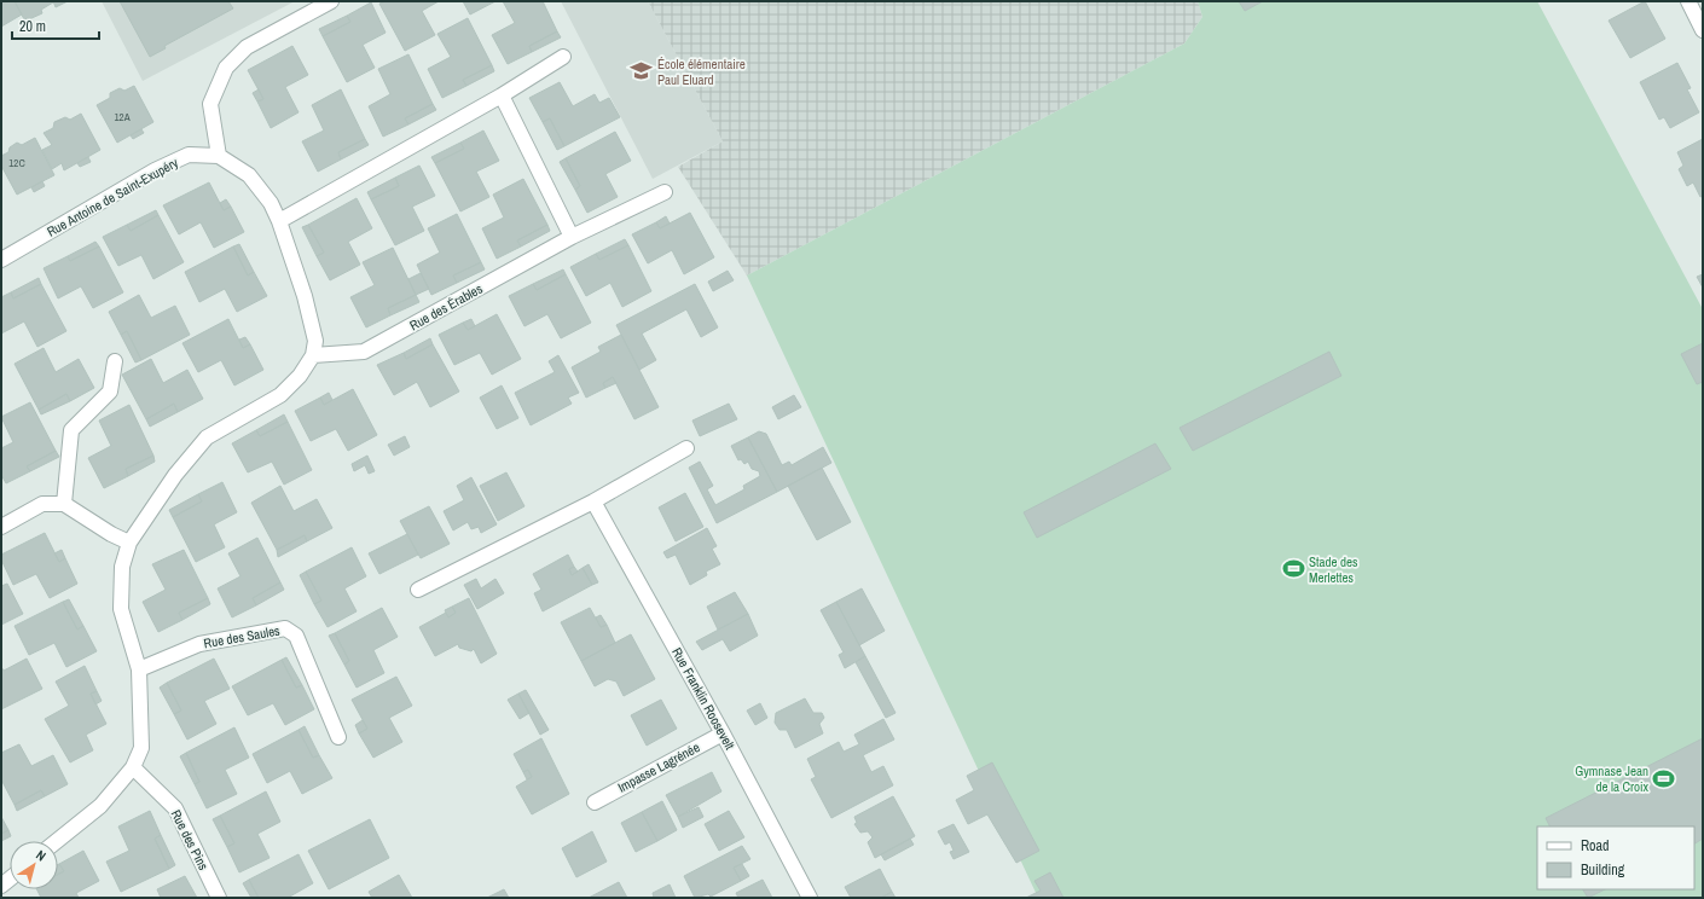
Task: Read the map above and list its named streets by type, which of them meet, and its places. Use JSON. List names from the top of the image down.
{
  "streets": {
    "street": [
      "Rue Antoine de Saint-Exupéry",
      "Rue des Érables",
      "Rue des Saules",
      "Rue Franklin Roosevelt",
      "Impasse Lagrénée",
      "Rue des Pins"
    ]
  },
  "crossings": [
    ["Rue Franklin Roosevelt", "Impasse Lagrénée"]
  ],
  "places": {
    "school or university": ["École élémentaire Paul Eluard"],
    "sports": ["Stade des Merlettes", "Gymnase Jean de la Croix"]
  },
  "house_numbers": ["12A", "12C"],
  "legend": ["Road", "Building"],
  "scale_bar": "20 m",
  "north": "top right"
}
